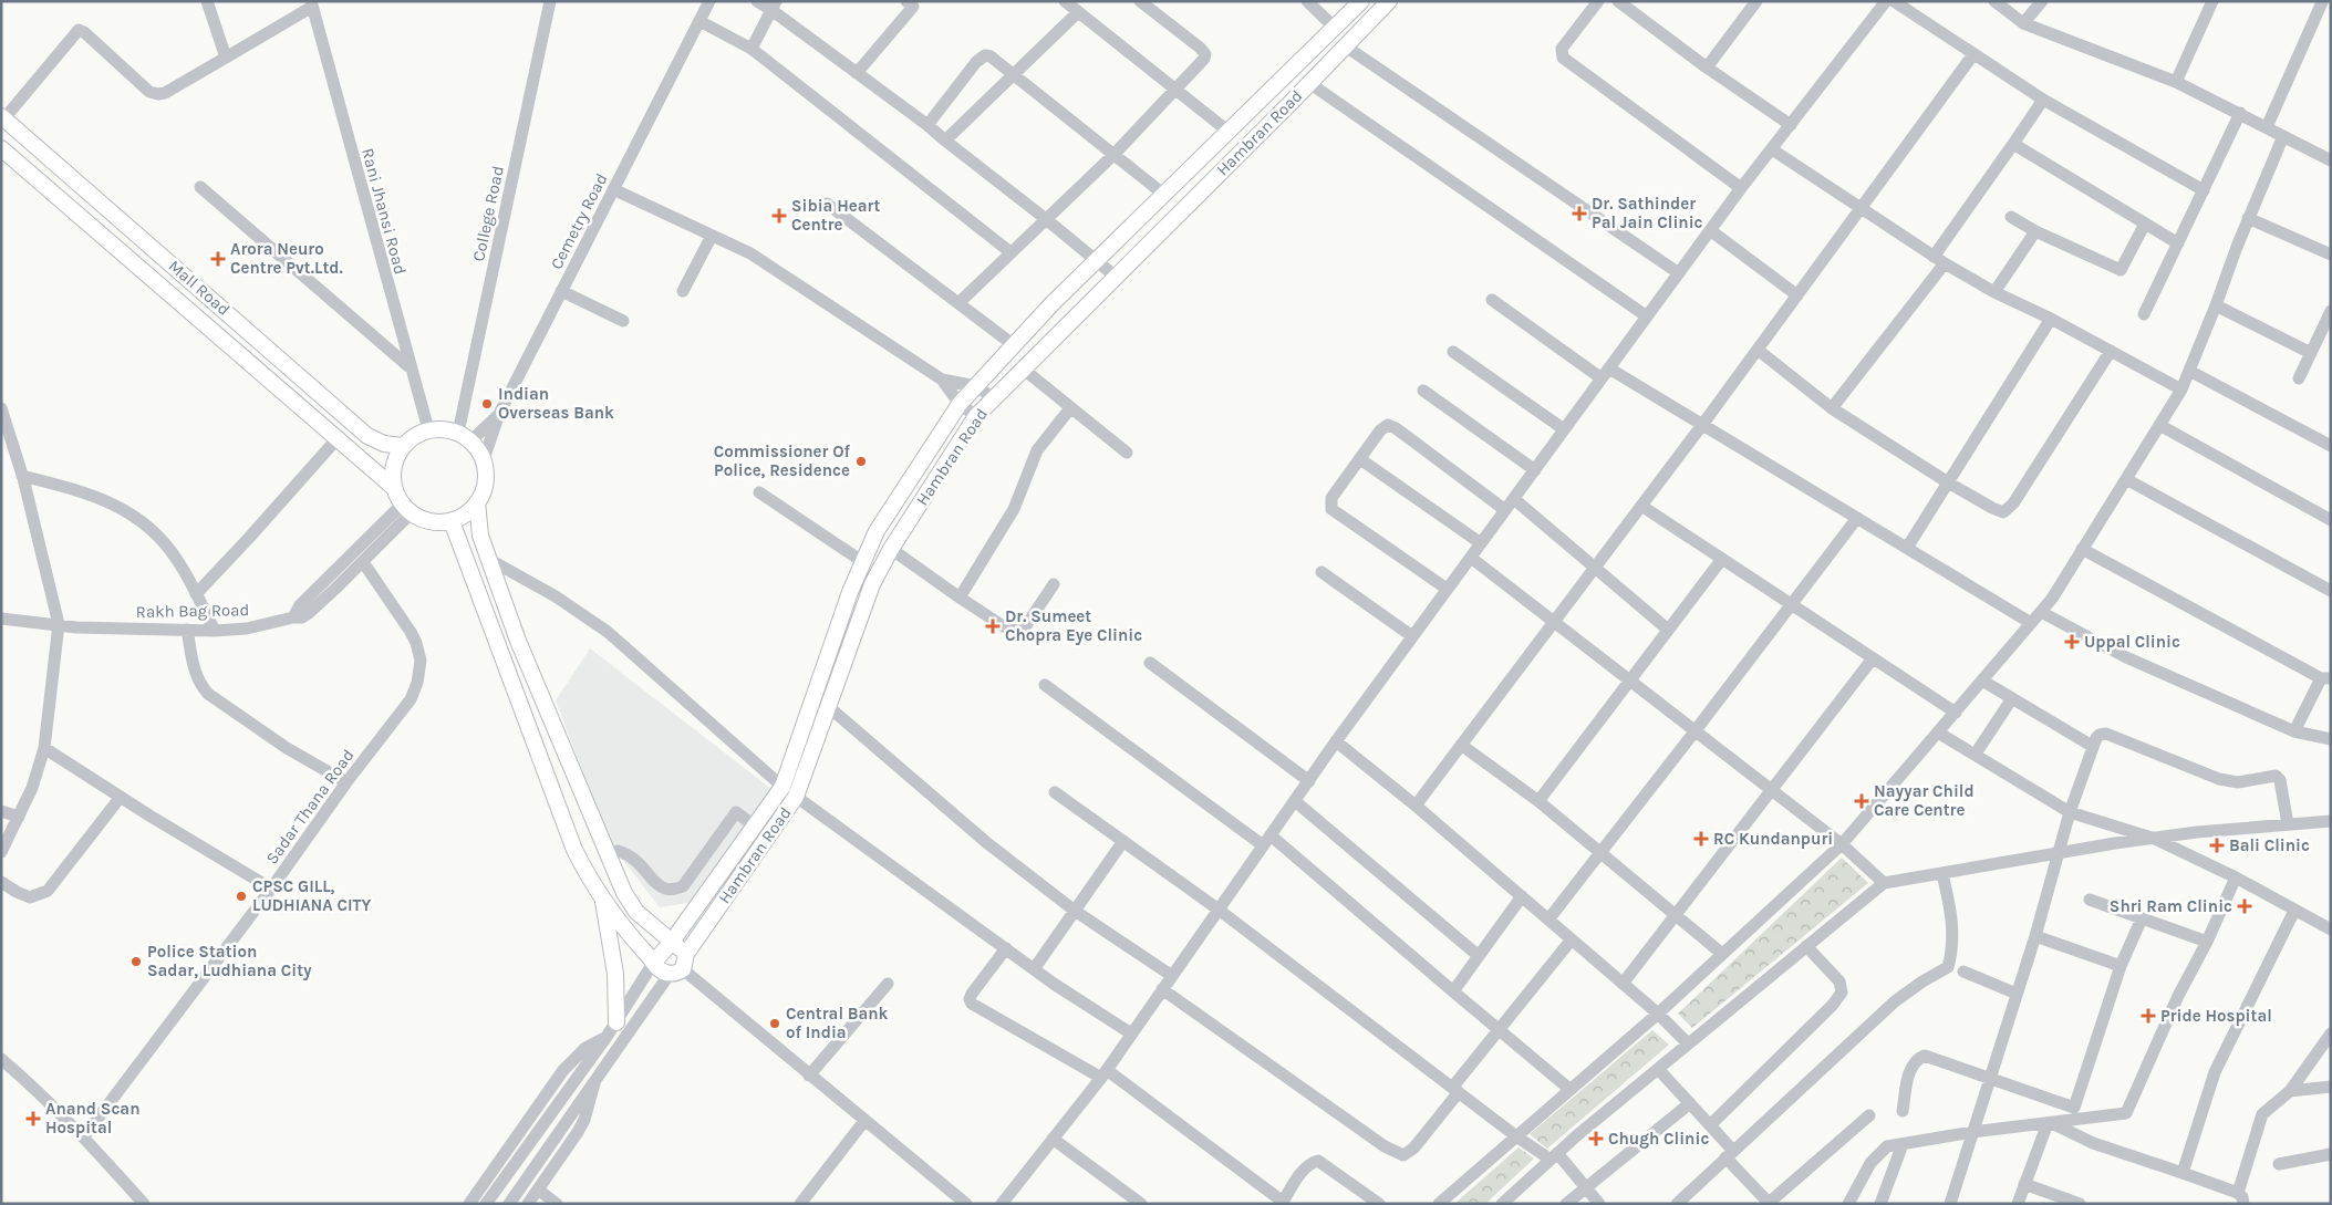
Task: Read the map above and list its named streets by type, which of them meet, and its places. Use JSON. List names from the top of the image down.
{
  "streets": {
    "main road": ["Hambran Road", "Mall Road"],
    "street": [
      "Rani Jhansi Road",
      "College Road",
      "Cemetry Road",
      "Rakh Bag Road",
      "Sadar Thana Road"
    ]
  },
  "crossings": [
    ["Rani Jhansi Road", "College Road"],
    ["Rani Jhansi Road", "Cemetry Road"],
    ["Rani Jhansi Road", "Mall Road"],
    ["Rani Jhansi Road", "Rakh Bag Road"],
    ["College Road", "Cemetry Road"],
    ["College Road", "Mall Road"],
    ["College Road", "Rakh Bag Road"],
    ["Cemetry Road", "Mall Road"],
    ["Cemetry Road", "Rakh Bag Road"],
    ["Mall Road", "Rakh Bag Road"],
    ["Rakh Bag Road", "Sadar Thana Road"]
  ],
  "places": {
    "health": [
      "Dr. Sathinder Pal Jain Clinic",
      "Sibia Heart Centre",
      "Arora Neuro Centre Pvt.Ltd.",
      "Dr. Sumeet Chopra Eye Clinic",
      "Uppal Clinic",
      "Nayyar Child Care Centre",
      "RC Kundanpuri",
      "Bali Clinic",
      "Shri Ram Clinic",
      "Pride Hospital",
      "Anand Scan Hospital",
      "Chugh Clinic"
    ],
    "other": [
      "Indian Overseas Bank",
      "Commissioner Of Police, Residence",
      "CPSC GILL, LUDHIANA CITY",
      "Police Station Sadar, Ludhiana City",
      "Central Bank of India"
    ]
  }
}
